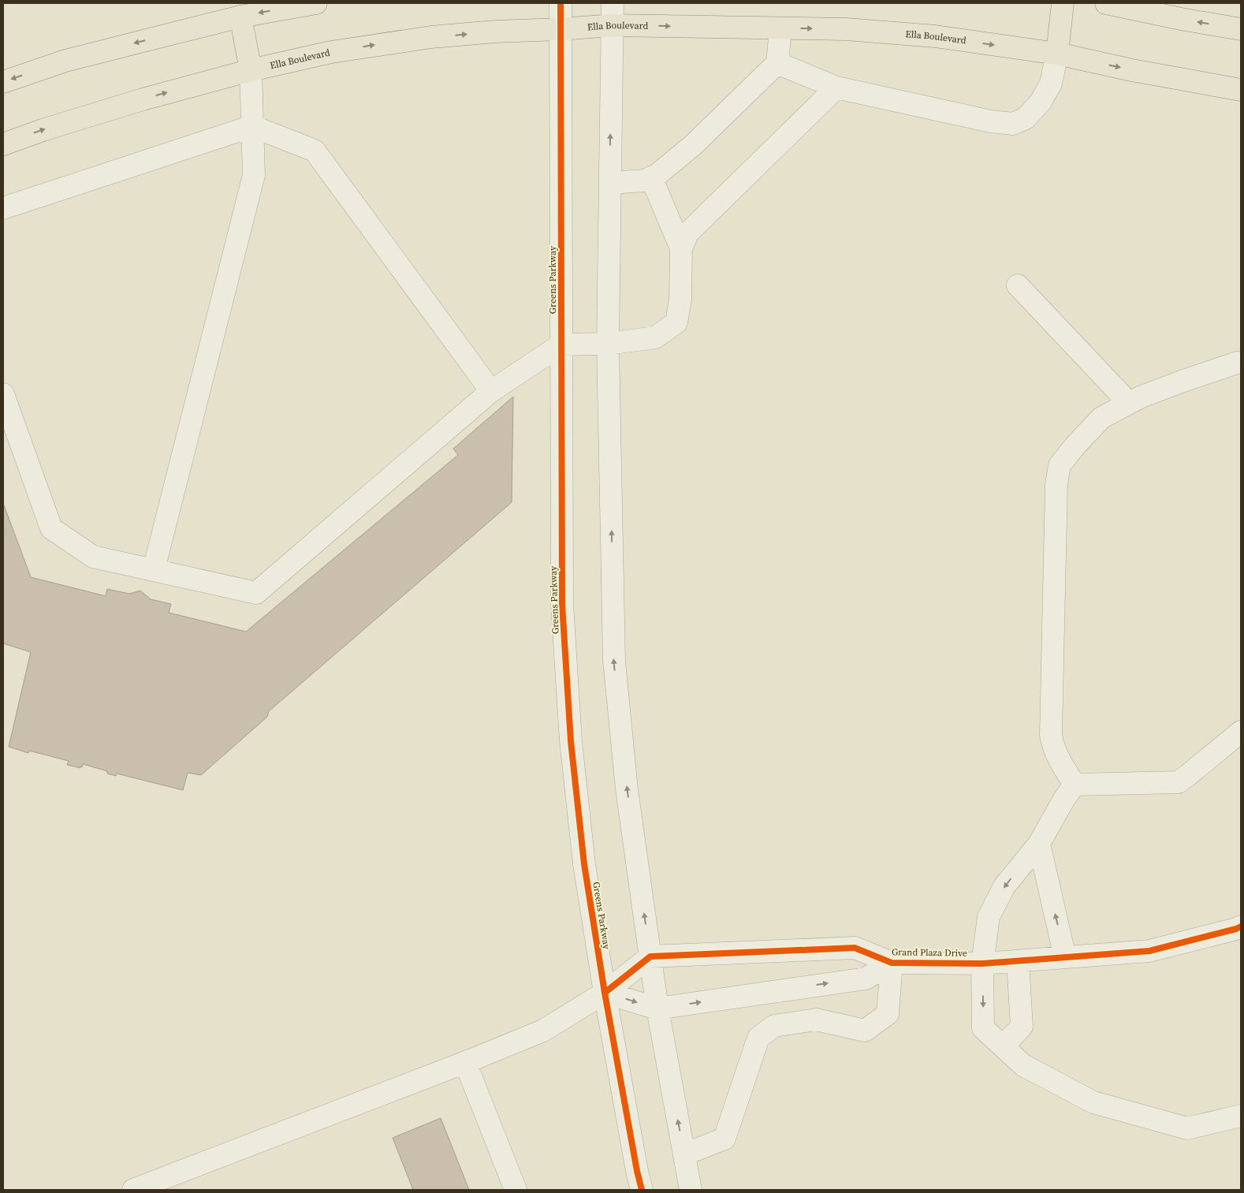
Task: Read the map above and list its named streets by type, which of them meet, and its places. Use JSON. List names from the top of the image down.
{
  "streets": {
    "main road": ["Ella Boulevard"],
    "street": ["Greens Parkway", "Grand Plaza Drive"]
  },
  "crossings": [
    ["Ella Boulevard", "Greens Parkway"],
    ["Greens Parkway", "Grand Plaza Drive"]
  ]
}
